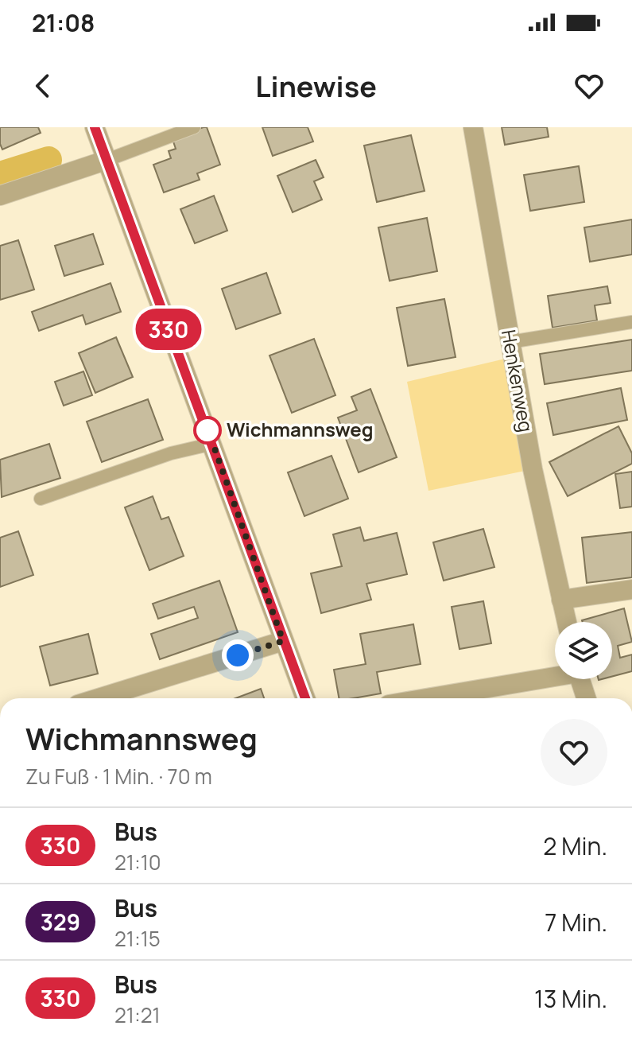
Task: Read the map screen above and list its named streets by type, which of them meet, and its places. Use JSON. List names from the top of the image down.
{
  "streets": {
    "street": ["Henkenweg"]
  },
  "places": ["Wichmannsweg"],
  "lines": ["bus line 330"],
  "page": {
    "status": "21:08",
    "header": "Linewise",
    "on_map": "330",
    "heading": ["Wichmannsweg", "Zu Fuß · 1 Min. · 70 m"],
    "list": [
      {
        "mark": "330",
        "name": "Bus",
        "note": "21:10",
        "value": "2 Min."
      },
      {
        "mark": "329",
        "name": "Bus",
        "note": "21:15",
        "value": "7 Min."
      },
      {
        "mark": "330",
        "name": "Bus",
        "note": "21:21",
        "value": "13 Min."
      }
    ]
  }
}
